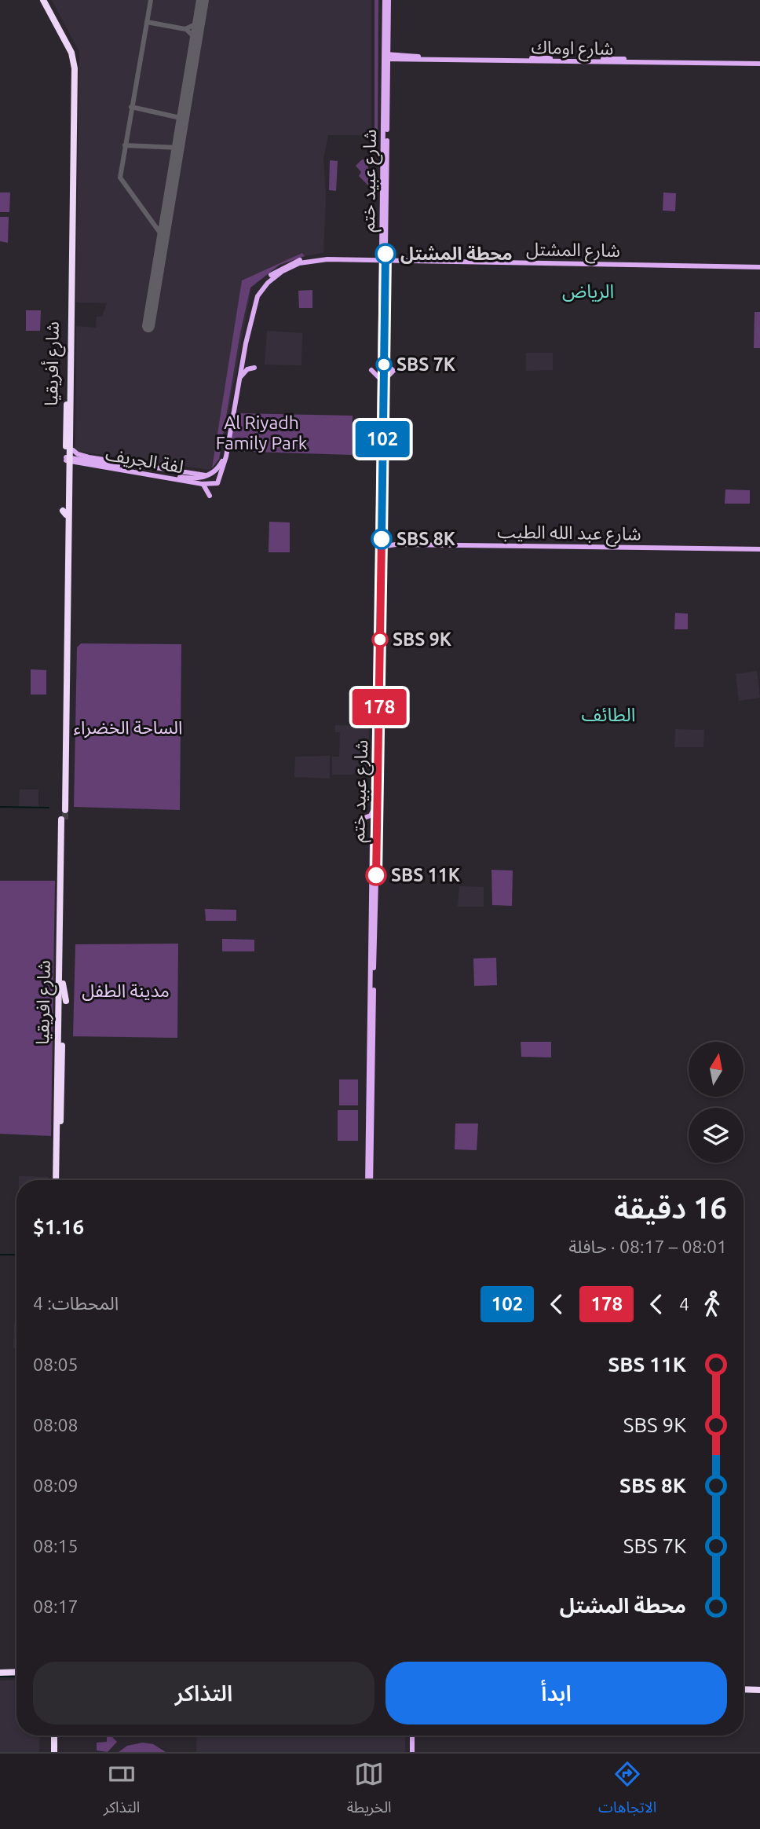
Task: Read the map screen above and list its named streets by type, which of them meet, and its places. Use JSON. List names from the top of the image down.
{
  "streets": {
    "highway": ["شارع أفريقيا", "شارع افريقيا"],
    "main road": [
      "شارع اوماك",
      "شارع عبيد ختم",
      "شارع المشتل",
      "لفة الجريف",
      "شارع عبد الله الطيب"
    ]
  },
  "crossings": [
    ["شارع اوماك", "شارع عبيد ختم"],
    ["شارع عبيد ختم", "شارع المشتل"],
    ["شارع عبيد ختم", "شارع عبد الله الطيب"],
    ["شارع أفريقيا", "لفة الجريف"]
  ],
  "districts": ["الرياض", "الطائف"],
  "parks": ["Al Riyadh Family Park", "الساحة الخضراء", "مدينة الطفل"],
  "places": [
    "محطة المشتل",
    "SBS 7K",
    "SBS 8K",
    "SBS 9K",
    "SBS 11K"
  ],
  "lines": ["bus line 102", "bus line 178"],
  "north": "top",
  "page": {
    "on_map": ["178", "102"],
    "heading": ["16 دقيقة", "08:01 – 08:17 · حافلة", "$1.16"],
    "legs": [
      "4",
      "178",
      "102",
      "المحطات: 4"
    ],
    "list": [
      {
        "name": "SBS 11K",
        "value": "08:05"
      },
      {
        "name": "SBS 9K",
        "value": "08:08"
      },
      {
        "name": "SBS 8K",
        "value": "08:09"
      },
      {
        "name": "SBS 7K",
        "value": "08:15"
      },
      {
        "name": "محطة المشتل",
        "value": "08:17"
      }
    ],
    "buttons": ["ابدأ", "التذاكر"],
    "tabs": ["الاتجاهات", "الخريطة", "التذاكر"]
  }
}
